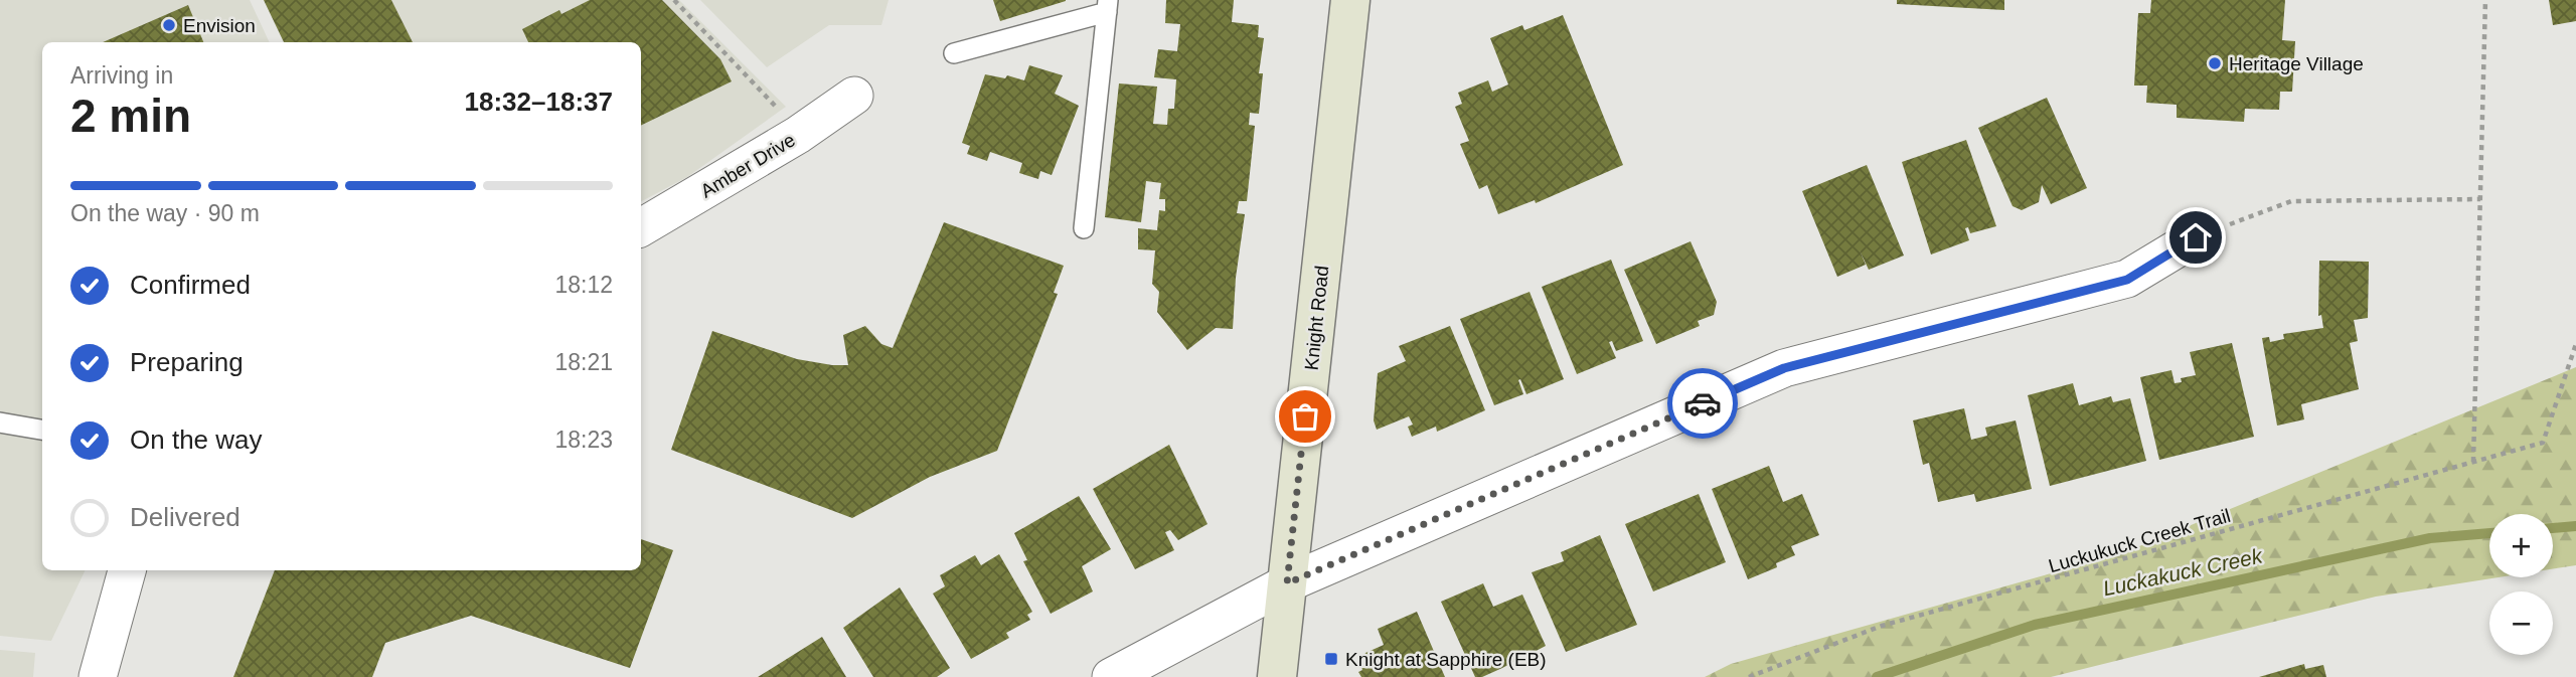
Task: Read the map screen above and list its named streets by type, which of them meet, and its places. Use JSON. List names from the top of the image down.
{
  "streets": {
    "street": ["Amber Drive", "Knight Road"],
    "path": ["Luckukuck Creek Trail"]
  },
  "water": ["Luckakuck Creek"],
  "places": {
    "other": ["Envision", "Heritage Village"],
    "transit": ["Knight at Sapphire (EB)"]
  },
  "page": {
    "heading": ["2 min", "Arriving in", "18:32–18:37"],
    "bar": "On the way · 90 m",
    "list": [
      ["Confirmed", "18:12"],
      ["Preparing", "18:21"],
      ["On the way", "18:23"],
      "Delivered"
    ],
    "map_buttons": ["+", "−"]
  }
}
